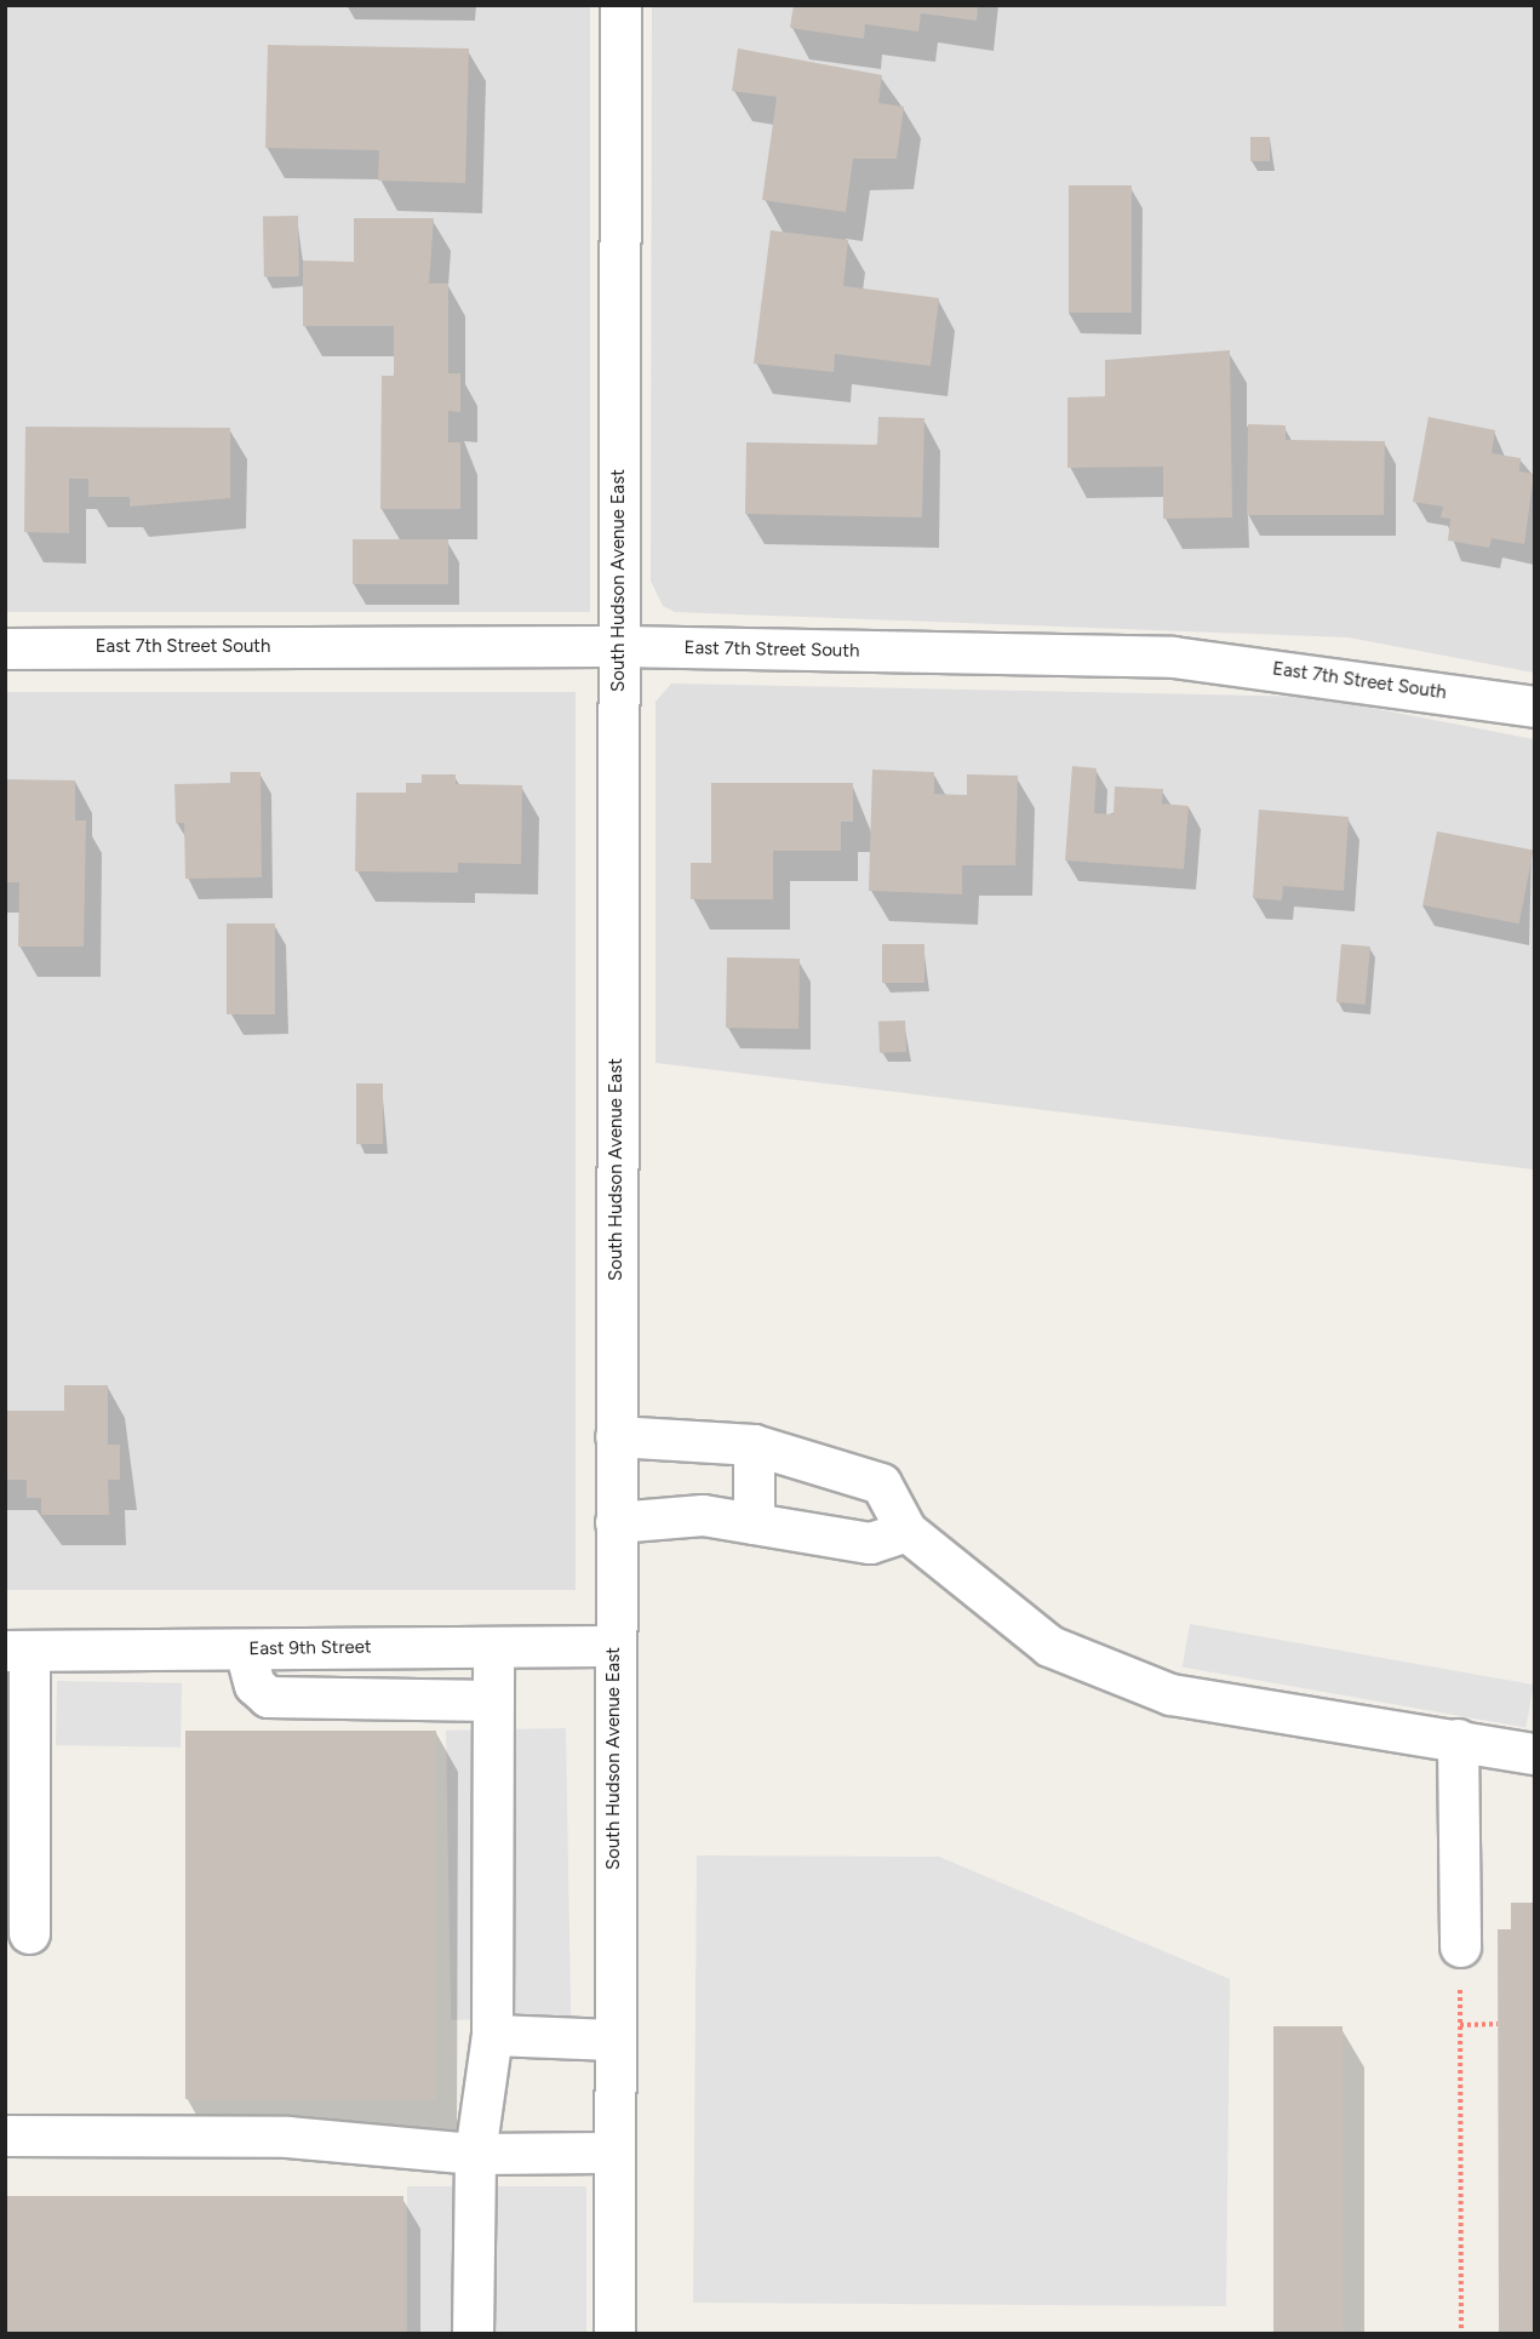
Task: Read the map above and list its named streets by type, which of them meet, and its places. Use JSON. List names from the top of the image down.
{
  "streets": {
    "street": ["South Hudson Avenue East", "East 7th Street South", "East 9th Street"]
  },
  "crossings": [
    ["South Hudson Avenue East", "East 7th Street South"],
    ["South Hudson Avenue East", "East 9th Street"]
  ]
}
